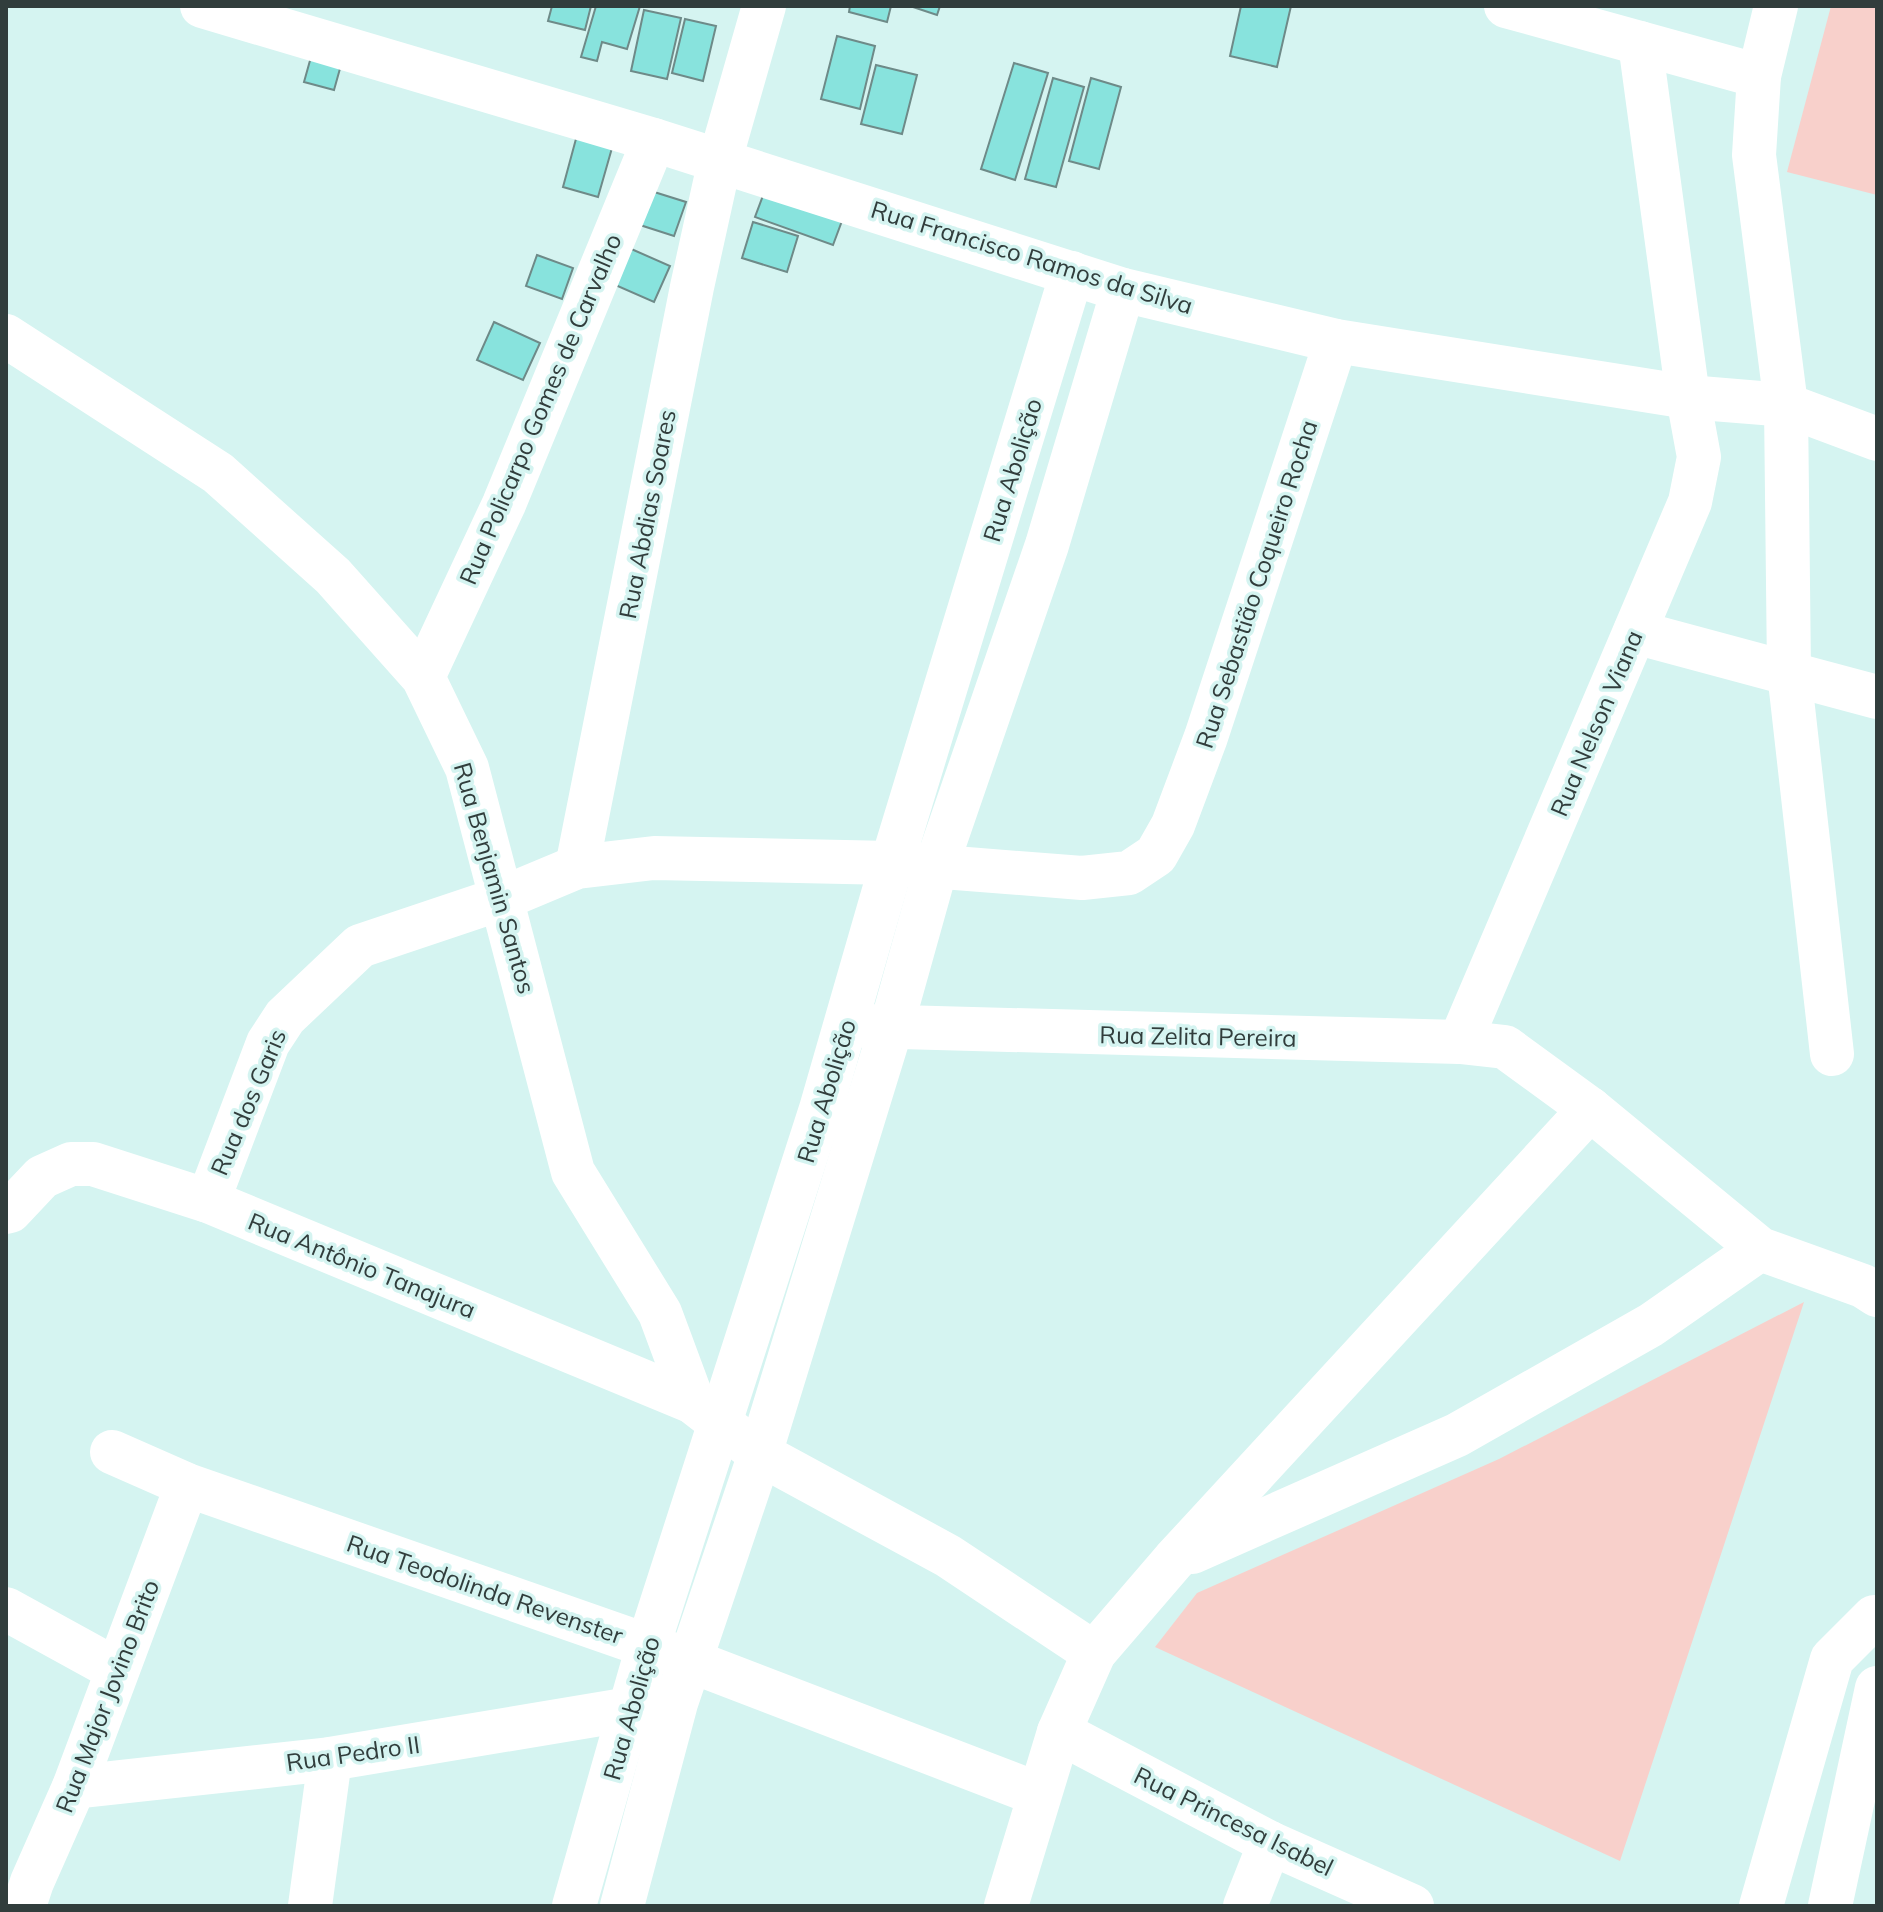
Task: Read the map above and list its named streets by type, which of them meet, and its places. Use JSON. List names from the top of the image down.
{
  "streets": {
    "street": [
      "Rua Francisco Ramos da Silva",
      "Rua Policarpo Gomes de Carvalho",
      "Rua Abolição",
      "Rua Abdias Soares",
      "Rua Sebastião Coqueiro Rocha",
      "Rua Nelson Viana",
      "Rua Benjamin Santos",
      "Rua Zelita Pereira",
      "Rua dos Garis",
      "Rua Antônio Tanajura",
      "Rua Teodolinda Revenster",
      "Rua Major Jovino Brito",
      "Rua Pedro II",
      "Rua Princesa Isabel"
    ]
  },
  "crossings": [
    ["Rua Francisco Ramos da Silva", "Rua Policarpo Gomes de Carvalho"],
    ["Rua Francisco Ramos da Silva", "Rua Abolição"],
    ["Rua Francisco Ramos da Silva", "Rua Abdias Soares"],
    ["Rua Francisco Ramos da Silva", "Rua Sebastião Coqueiro Rocha"],
    ["Rua Francisco Ramos da Silva", "Rua Nelson Viana"],
    ["Rua Policarpo Gomes de Carvalho", "Rua Benjamin Santos"],
    ["Rua Abolição", "Rua Sebastião Coqueiro Rocha"],
    ["Rua Abolição", "Rua Benjamin Santos"],
    ["Rua Abolição", "Rua Zelita Pereira"],
    ["Rua Abolição", "Rua Antônio Tanajura"],
    ["Rua Abolição", "Rua Teodolinda Revenster"],
    ["Rua Abolição", "Rua Pedro II"],
    ["Rua Nelson Viana", "Rua Zelita Pereira"],
    ["Rua Benjamin Santos", "Rua dos Garis"],
    ["Rua Benjamin Santos", "Rua Antônio Tanajura"],
    ["Rua dos Garis", "Rua Antônio Tanajura"],
    ["Rua Teodolinda Revenster", "Rua Major Jovino Brito"],
    ["Rua Major Jovino Brito", "Rua Pedro II"]
  ]
}
